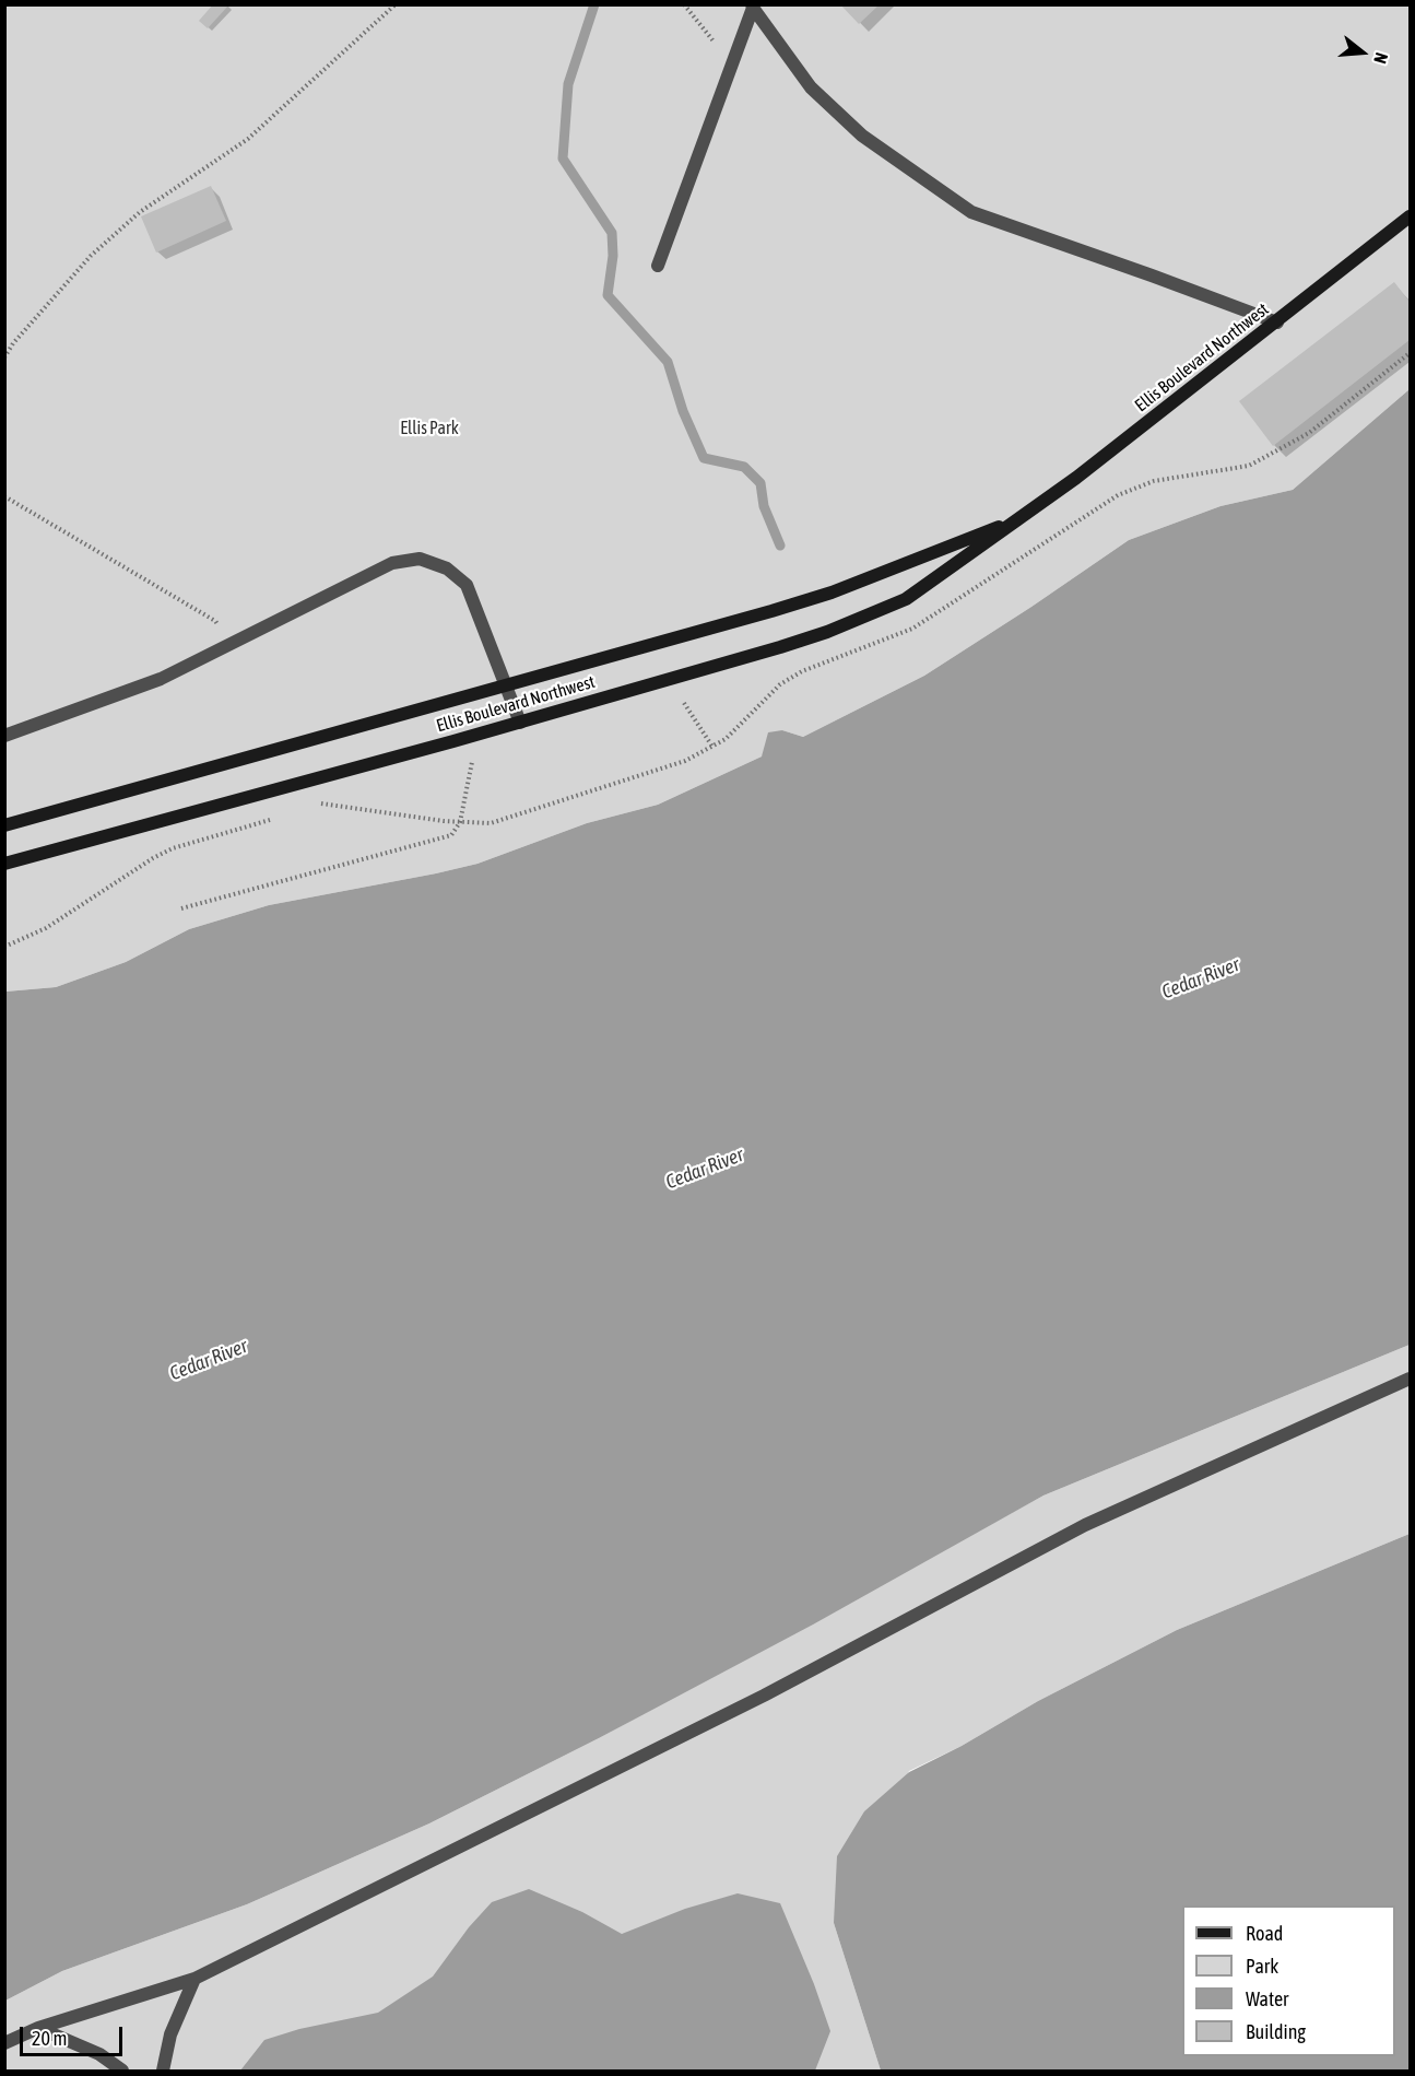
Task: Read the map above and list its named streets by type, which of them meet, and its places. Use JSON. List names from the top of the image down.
{
  "streets": {
    "street": ["Ellis Boulevard Northwest"]
  },
  "water": ["Cedar River"],
  "parks": ["Ellis Park"],
  "legend": [
    "Road",
    "Park",
    "Water",
    "Building"
  ],
  "scale_bar": "20 m",
  "north": "right"
}
